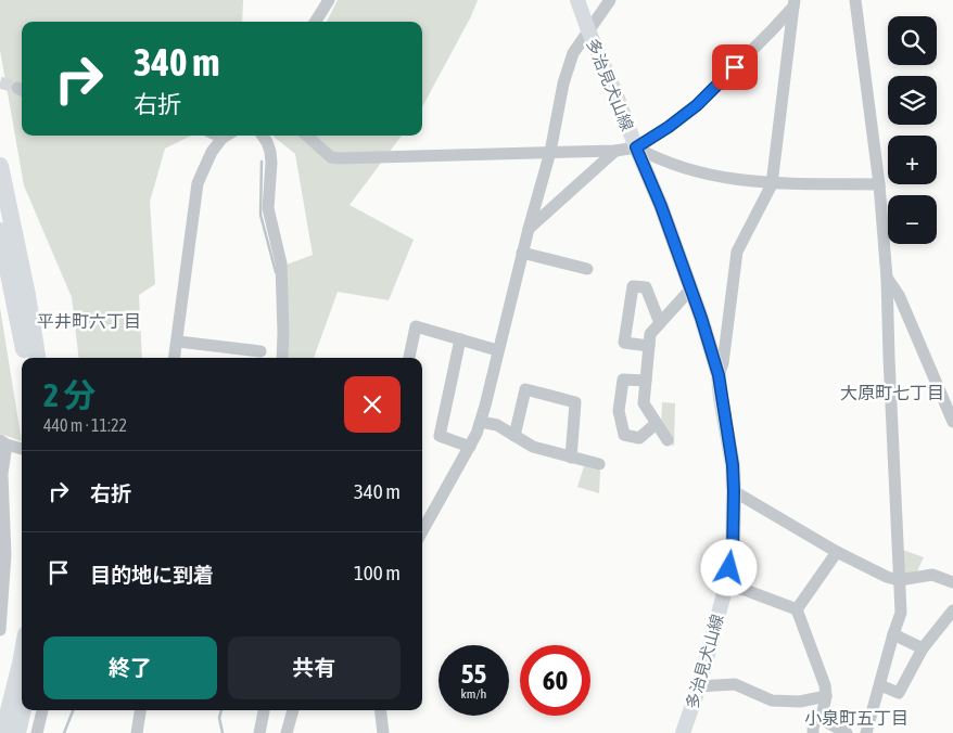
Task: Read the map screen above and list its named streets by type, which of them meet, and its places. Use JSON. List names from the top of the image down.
{
  "streets": {
    "main road": ["多治見犬山線"]
  },
  "districts": ["平井町六丁目", "大原町七丁目", "小泉町五丁目"],
  "page": {
    "map_buttons": ["+", "−"],
    "turn": ["340 m", "右折"],
    "heading": ["2 分", "440 m · 11:22"],
    "list": [
      {
        "name": "右折",
        "value": "340 m"
      },
      {
        "name": "目的地に到着",
        "value": "100 m"
      }
    ],
    "buttons": ["終了", "共有"],
    "speed": "55 km/h",
    "limit": "60"
  }
}
